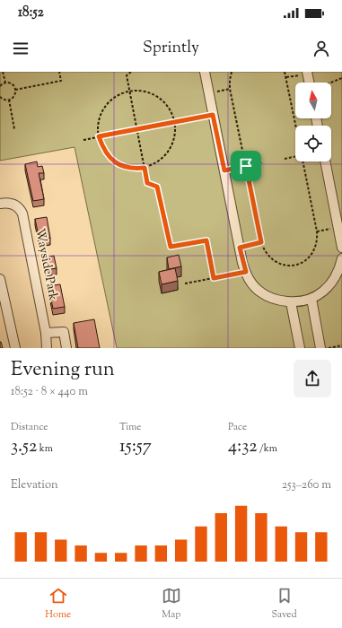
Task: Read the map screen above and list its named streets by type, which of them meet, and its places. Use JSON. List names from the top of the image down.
{
  "streets": {
    "street": ["Wayside Park"]
  },
  "north": "top",
  "page": {
    "status": "18:52",
    "header": "Sprintly",
    "heading": ["Evening run", "18:52 · 8 × 440 m"],
    "stats": [
      ["Distance", "3.52 km"],
      ["Time", "15:57"],
      ["Pace", "4:32 /km"]
    ],
    "chart": ["Elevation", "253–260 m"],
    "tabs": ["Home", "Map", "Saved"]
  }
}
